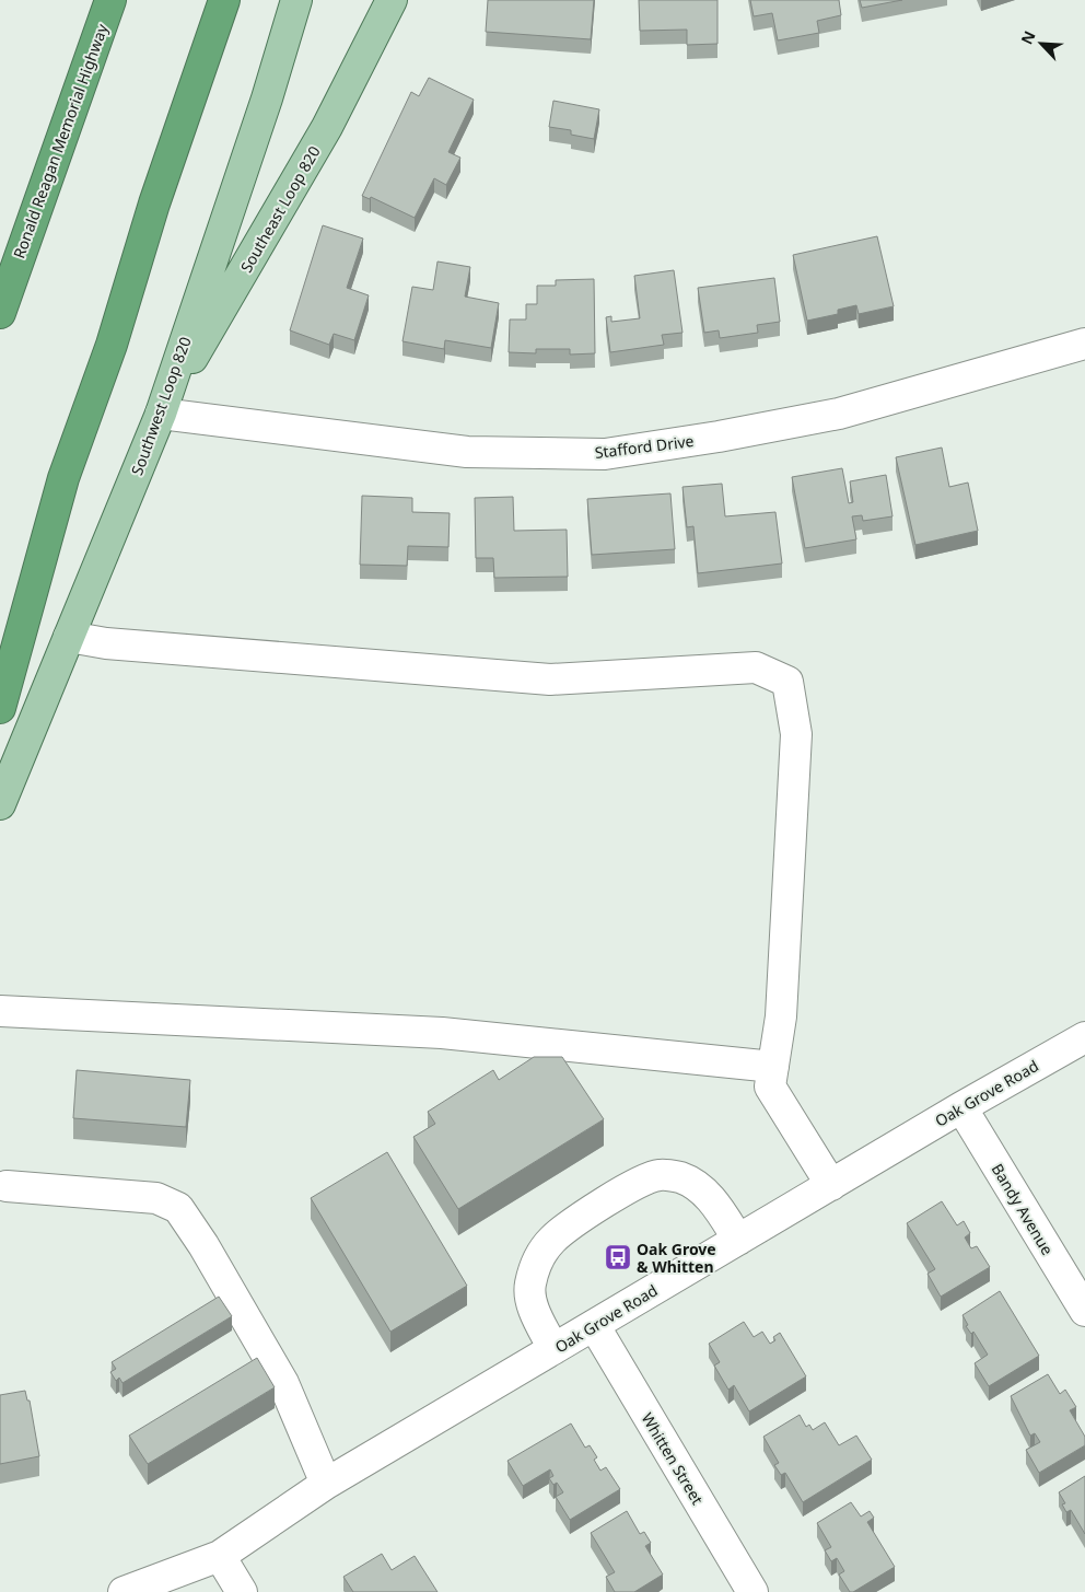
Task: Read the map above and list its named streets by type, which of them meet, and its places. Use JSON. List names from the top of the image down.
{
  "streets": {
    "highway": ["Ronald Reagan Memorial Highway"],
    "main road": ["Southeast Loop 820", "Southwest Loop 820"],
    "street": [
      "Stafford Drive",
      "Oak Grove Road",
      "Bandy Avenue",
      "Whitten Street"
    ]
  },
  "crossings": [
    ["Southeast Loop 820", "Southwest Loop 820"],
    ["Southeast Loop 820", "Stafford Drive"],
    ["Southwest Loop 820", "Stafford Drive"],
    ["Oak Grove Road", "Bandy Avenue"],
    ["Oak Grove Road", "Whitten Street"]
  ],
  "places": {
    "bus stop": ["Oak Grove & Whitten"]
  },
  "north": "top left"
}
